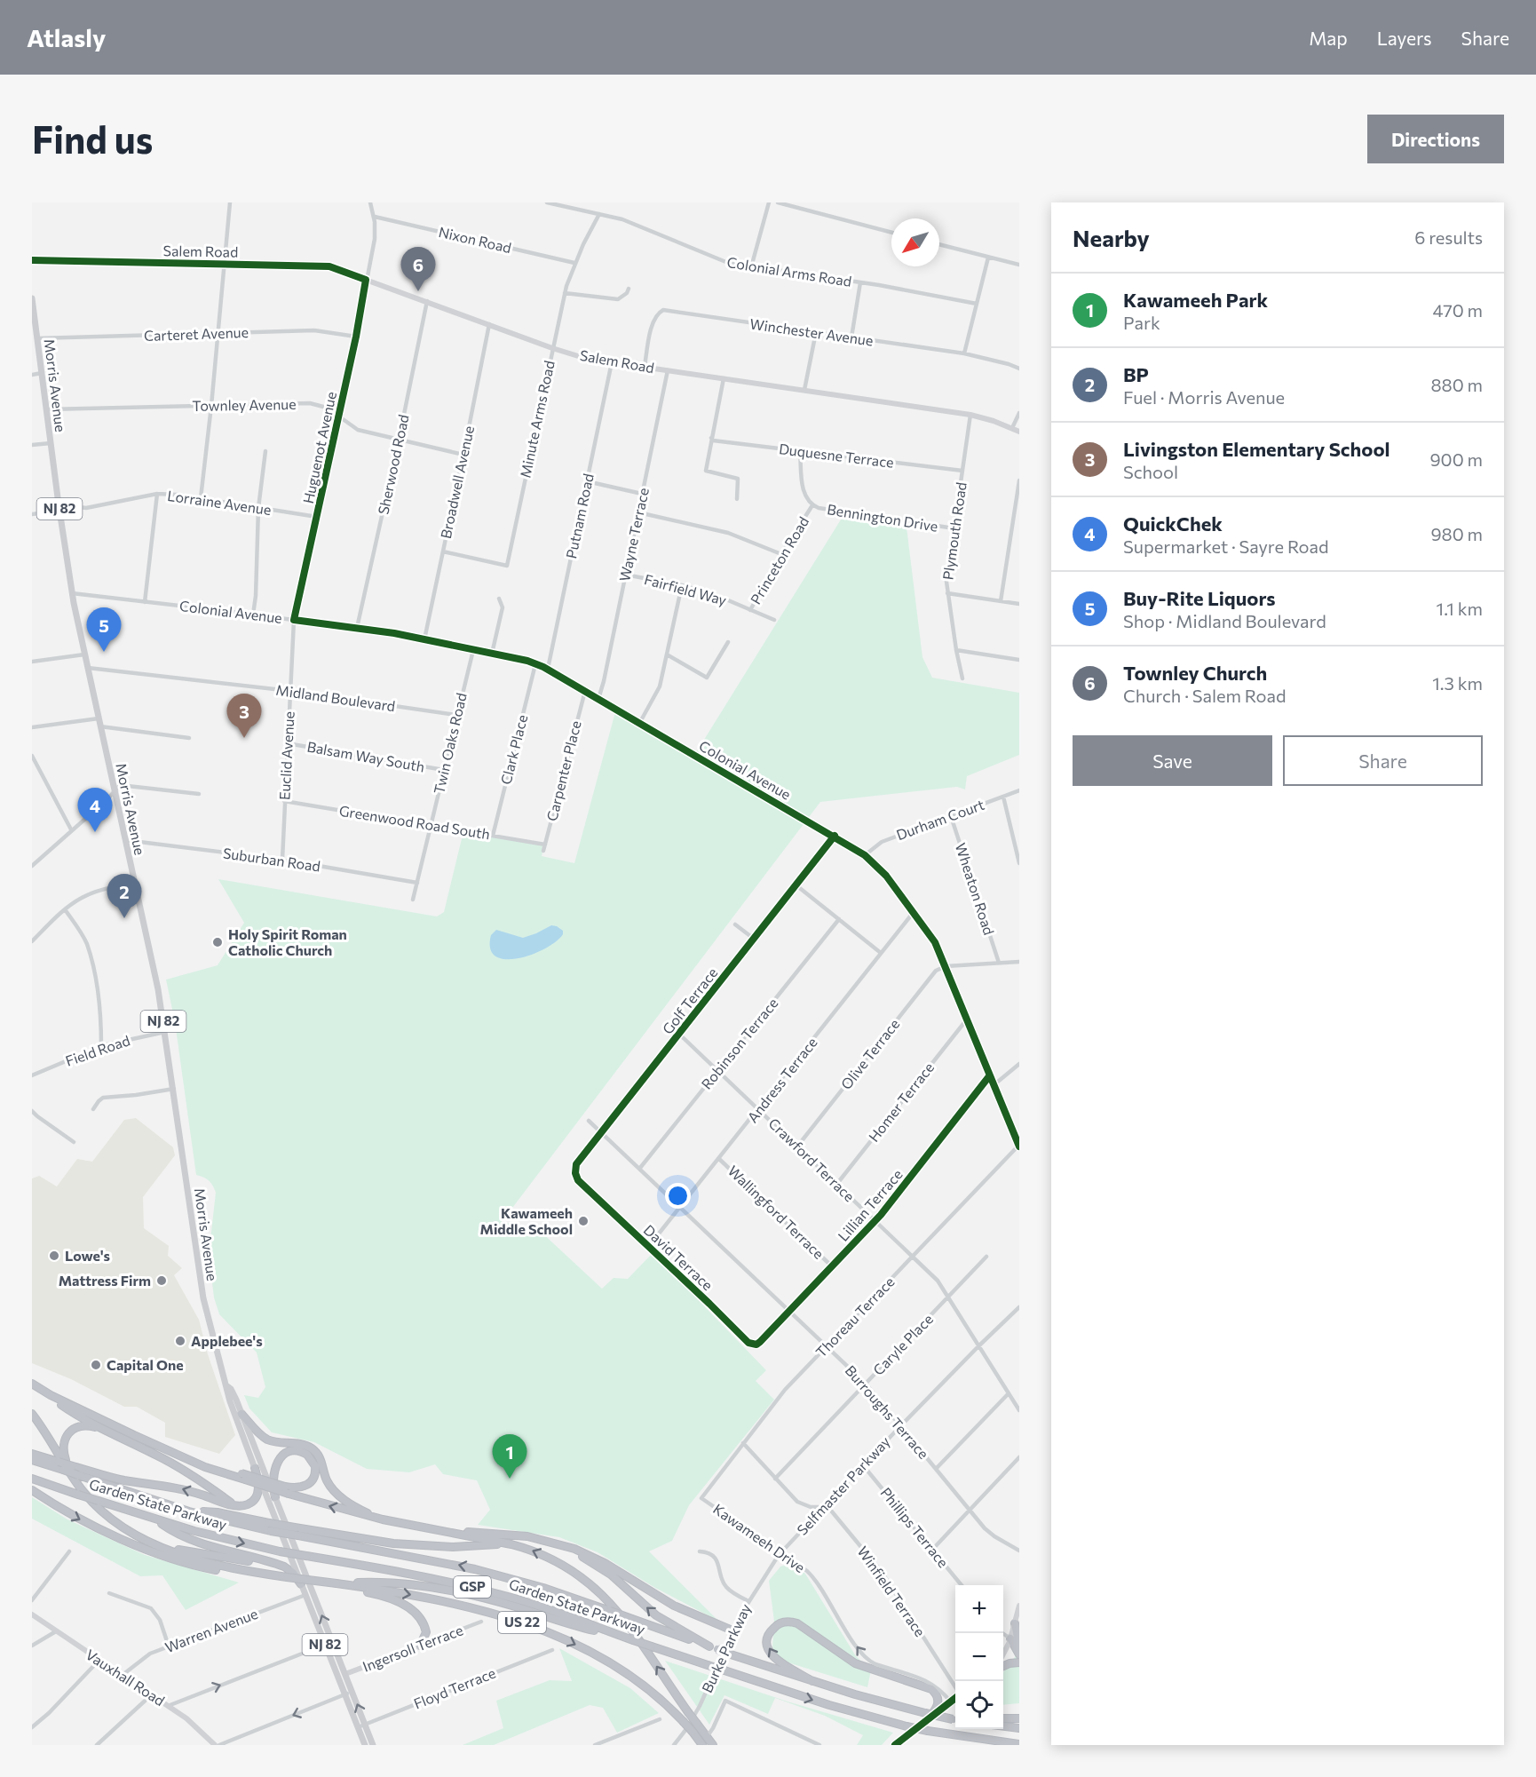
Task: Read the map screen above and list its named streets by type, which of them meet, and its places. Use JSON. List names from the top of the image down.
{
  "streets": {
    "highway": ["Garden State Parkway", "GSP", "US 22"],
    "main road": ["Morris Avenue", "NJ 82"],
    "street": [
      "Nixon Road",
      "Salem Road",
      "Colonial Arms Road",
      "Winchester Avenue",
      "Carteret Avenue",
      "Townley Avenue",
      "Minute Arms Road",
      "Huguenot Avenue",
      "Duquesne Terrace",
      "Sherwood Road",
      "Broadwell Avenue",
      "Lorraine Avenue",
      "Putnam Road",
      "Bennington Drive",
      "Plymouth Road",
      "Wayne Terrace",
      "Princeton Road",
      "Fairfield Way",
      "Colonial Avenue",
      "Midland Boulevard",
      "Twin Oaks Road",
      "Clark Place",
      "Euclid Avenue",
      "Balsam Way South",
      "Carpenter Place",
      "Durham Court",
      "Greenwood Road South",
      "Suburban Road",
      "Wheaton Road",
      "Golf Terrace",
      "Robinson Terrace",
      "Field Road",
      "Olive Terrace",
      "Andress Terrace",
      "Homer Terrace",
      "Crawford Terrace",
      "Lillian Terrace",
      "Wallingford Terrace",
      "David Terrace",
      "Thoreau Terrace",
      "Caryle Place",
      "Burroughs Terrace",
      "Selfmaster Parkway",
      "Phillips Terrace",
      "Kawameeh Drive",
      "Winfield Terrace",
      "Warren Avenue",
      "Ingersoll Terrace",
      "Burke Parkway",
      "Vauxhall Road",
      "Floyd Terrace"
    ]
  },
  "crossings": [
    ["Nixon Road", "Minute Arms Road"],
    ["Nixon Road", "Huguenot Avenue"],
    ["Salem Road", "Winchester Avenue"],
    ["Salem Road", "Minute Arms Road"],
    ["Salem Road", "Huguenot Avenue"],
    ["Salem Road", "Sherwood Road"],
    ["Salem Road", "Broadwell Avenue"],
    ["Salem Road", "Putnam Road"],
    ["Salem Road", "Plymouth Road"],
    ["Salem Road", "Wayne Terrace"],
    ["Colonial Arms Road", "Minute Arms Road"],
    ["Carteret Avenue", "Morris Avenue"],
    ["Carteret Avenue", "Huguenot Avenue"],
    ["Morris Avenue", "Townley Avenue"],
    ["Morris Avenue", "Lorraine Avenue"],
    ["Morris Avenue", "Colonial Avenue"],
    ["Morris Avenue", "Midland Boulevard"],
    ["Morris Avenue", "Suburban Road"],
    ["Morris Avenue", "Field Road"],
    ["Morris Avenue", "Warren Avenue"],
    ["Morris Avenue", "Ingersoll Terrace"],
    ["Morris Avenue", "Floyd Terrace"],
    ["Townley Avenue", "Huguenot Avenue"],
    ["Townley Avenue", "Sherwood Road"],
    ["Townley Avenue", "Broadwell Avenue"],
    ["Minute Arms Road", "Broadwell Avenue"],
    ["Huguenot Avenue", "Lorraine Avenue"],
    ["Huguenot Avenue", "Colonial Avenue"],
    ["Huguenot Avenue", "Euclid Avenue"],
    ["Duquesne Terrace", "Plymouth Road"],
    ["Duquesne Terrace", "Princeton Road"],
    ["Sherwood Road", "Colonial Avenue"],
    ["Broadwell Avenue", "Colonial Avenue"],
    ["Putnam Road", "Colonial Avenue"],
    ["Bennington Drive", "Plymouth Road"],
    ["Bennington Drive", "Princeton Road"],
    ["Wayne Terrace", "Fairfield Way"],
    ["Wayne Terrace", "Colonial Avenue"],
    ["Princeton Road", "Fairfield Way"],
    ["Colonial Avenue", "Twin Oaks Road"],
    ["Colonial Avenue", "Clark Place"],
    ["Colonial Avenue", "Euclid Avenue"],
    ["Colonial Avenue", "Carpenter Place"],
    ["Colonial Avenue", "Durham Court"],
    ["Colonial Avenue", "Golf Terrace"],
    ["Colonial Avenue", "Olive Terrace"],
    ["Colonial Avenue", "Andress Terrace"],
    ["Colonial Avenue", "Homer Terrace"],
    ["Colonial Avenue", "Lillian Terrace"],
    ["Colonial Avenue", "Thoreau Terrace"],
    ["Midland Boulevard", "Twin Oaks Road"],
    ["Midland Boulevard", "Euclid Avenue"],
    ["Twin Oaks Road", "Balsam Way South"],
    ["Twin Oaks Road", "Greenwood Road South"],
    ["Twin Oaks Road", "Suburban Road"],
    ["Clark Place", "Greenwood Road South"],
    ["Euclid Avenue", "Balsam Way South"],
    ["Euclid Avenue", "Greenwood Road South"],
    ["Euclid Avenue", "Suburban Road"],
    ["Carpenter Place", "Greenwood Road South"],
    ["Durham Court", "Wheaton Road"],
    ["Golf Terrace", "Crawford Terrace"],
    ["Golf Terrace", "David Terrace"],
    ["Golf Terrace", "Burroughs Terrace"],
    ["Robinson Terrace", "Crawford Terrace"],
    ["Robinson Terrace", "Burroughs Terrace"],
    ["Olive Terrace", "Crawford Terrace"],
    ["Andress Terrace", "Crawford Terrace"],
    ["Andress Terrace", "Wallingford Terrace"],
    ["Andress Terrace", "David Terrace"],
    ["Andress Terrace", "Burroughs Terrace"],
    ["Homer Terrace", "Crawford Terrace"],
    ["Crawford Terrace", "Lillian Terrace"],
    ["Crawford Terrace", "Thoreau Terrace"],
    ["Crawford Terrace", "Caryle Place"],
    ["Crawford Terrace", "Selfmaster Parkway"],
    ["Lillian Terrace", "Wallingford Terrace"],
    ["Lillian Terrace", "David Terrace"],
    ["Lillian Terrace", "Burroughs Terrace"],
    ["Thoreau Terrace", "Burroughs Terrace"],
    ["Thoreau Terrace", "Kawameeh Drive"],
    ["Caryle Place", "Burroughs Terrace"],
    ["Burroughs Terrace", "Selfmaster Parkway"],
    ["Selfmaster Parkway", "Phillips Terrace"],
    ["Selfmaster Parkway", "Kawameeh Drive"],
    ["Selfmaster Parkway", "Winfield Terrace"],
    ["Selfmaster Parkway", "Burke Parkway"],
    ["Kawameeh Drive", "Burke Parkway"],
    ["Warren Avenue", "Vauxhall Road"]
  ],
  "one_way": ["Kawameeh Drive"],
  "places": [
    "Holy Spirit Roman Catholic Church",
    "Kawameeh Middle School",
    "Lowe's",
    "Mattress Firm",
    "Applebee's",
    "Capital One"
  ],
  "north": "bottom left",
  "page": {
    "header": "Atlasly",
    "nav": ["Map", "Layers", "Share"],
    "buttons": [
      "Directions",
      ["Save", "Share"]
    ],
    "title": "Find us",
    "heading": ["Nearby", "6 results"],
    "pins": [
      "6",
      "5",
      "3",
      "4",
      "2",
      "1"
    ],
    "list": [
      {
        "mark": "1",
        "name": "Kawameeh Park",
        "note": "Park",
        "value": "470 m"
      },
      {
        "mark": "2",
        "name": "BP",
        "note": "Fuel · Morris Avenue",
        "value": "880 m"
      },
      {
        "mark": "3",
        "name": "Livingston Elementary School",
        "note": "School",
        "value": "900 m"
      },
      {
        "mark": "4",
        "name": "QuickChek",
        "note": "Supermarket · Sayre Road",
        "value": "980 m"
      },
      {
        "mark": "5",
        "name": "Buy-Rite Liquors",
        "note": "Shop · Midland Boulevard",
        "value": "1.1 km"
      },
      {
        "mark": "6",
        "name": "Townley Church",
        "note": "Church · Salem Road",
        "value": "1.3 km"
      }
    ],
    "map_buttons": ["+", "−"]
  }
}
